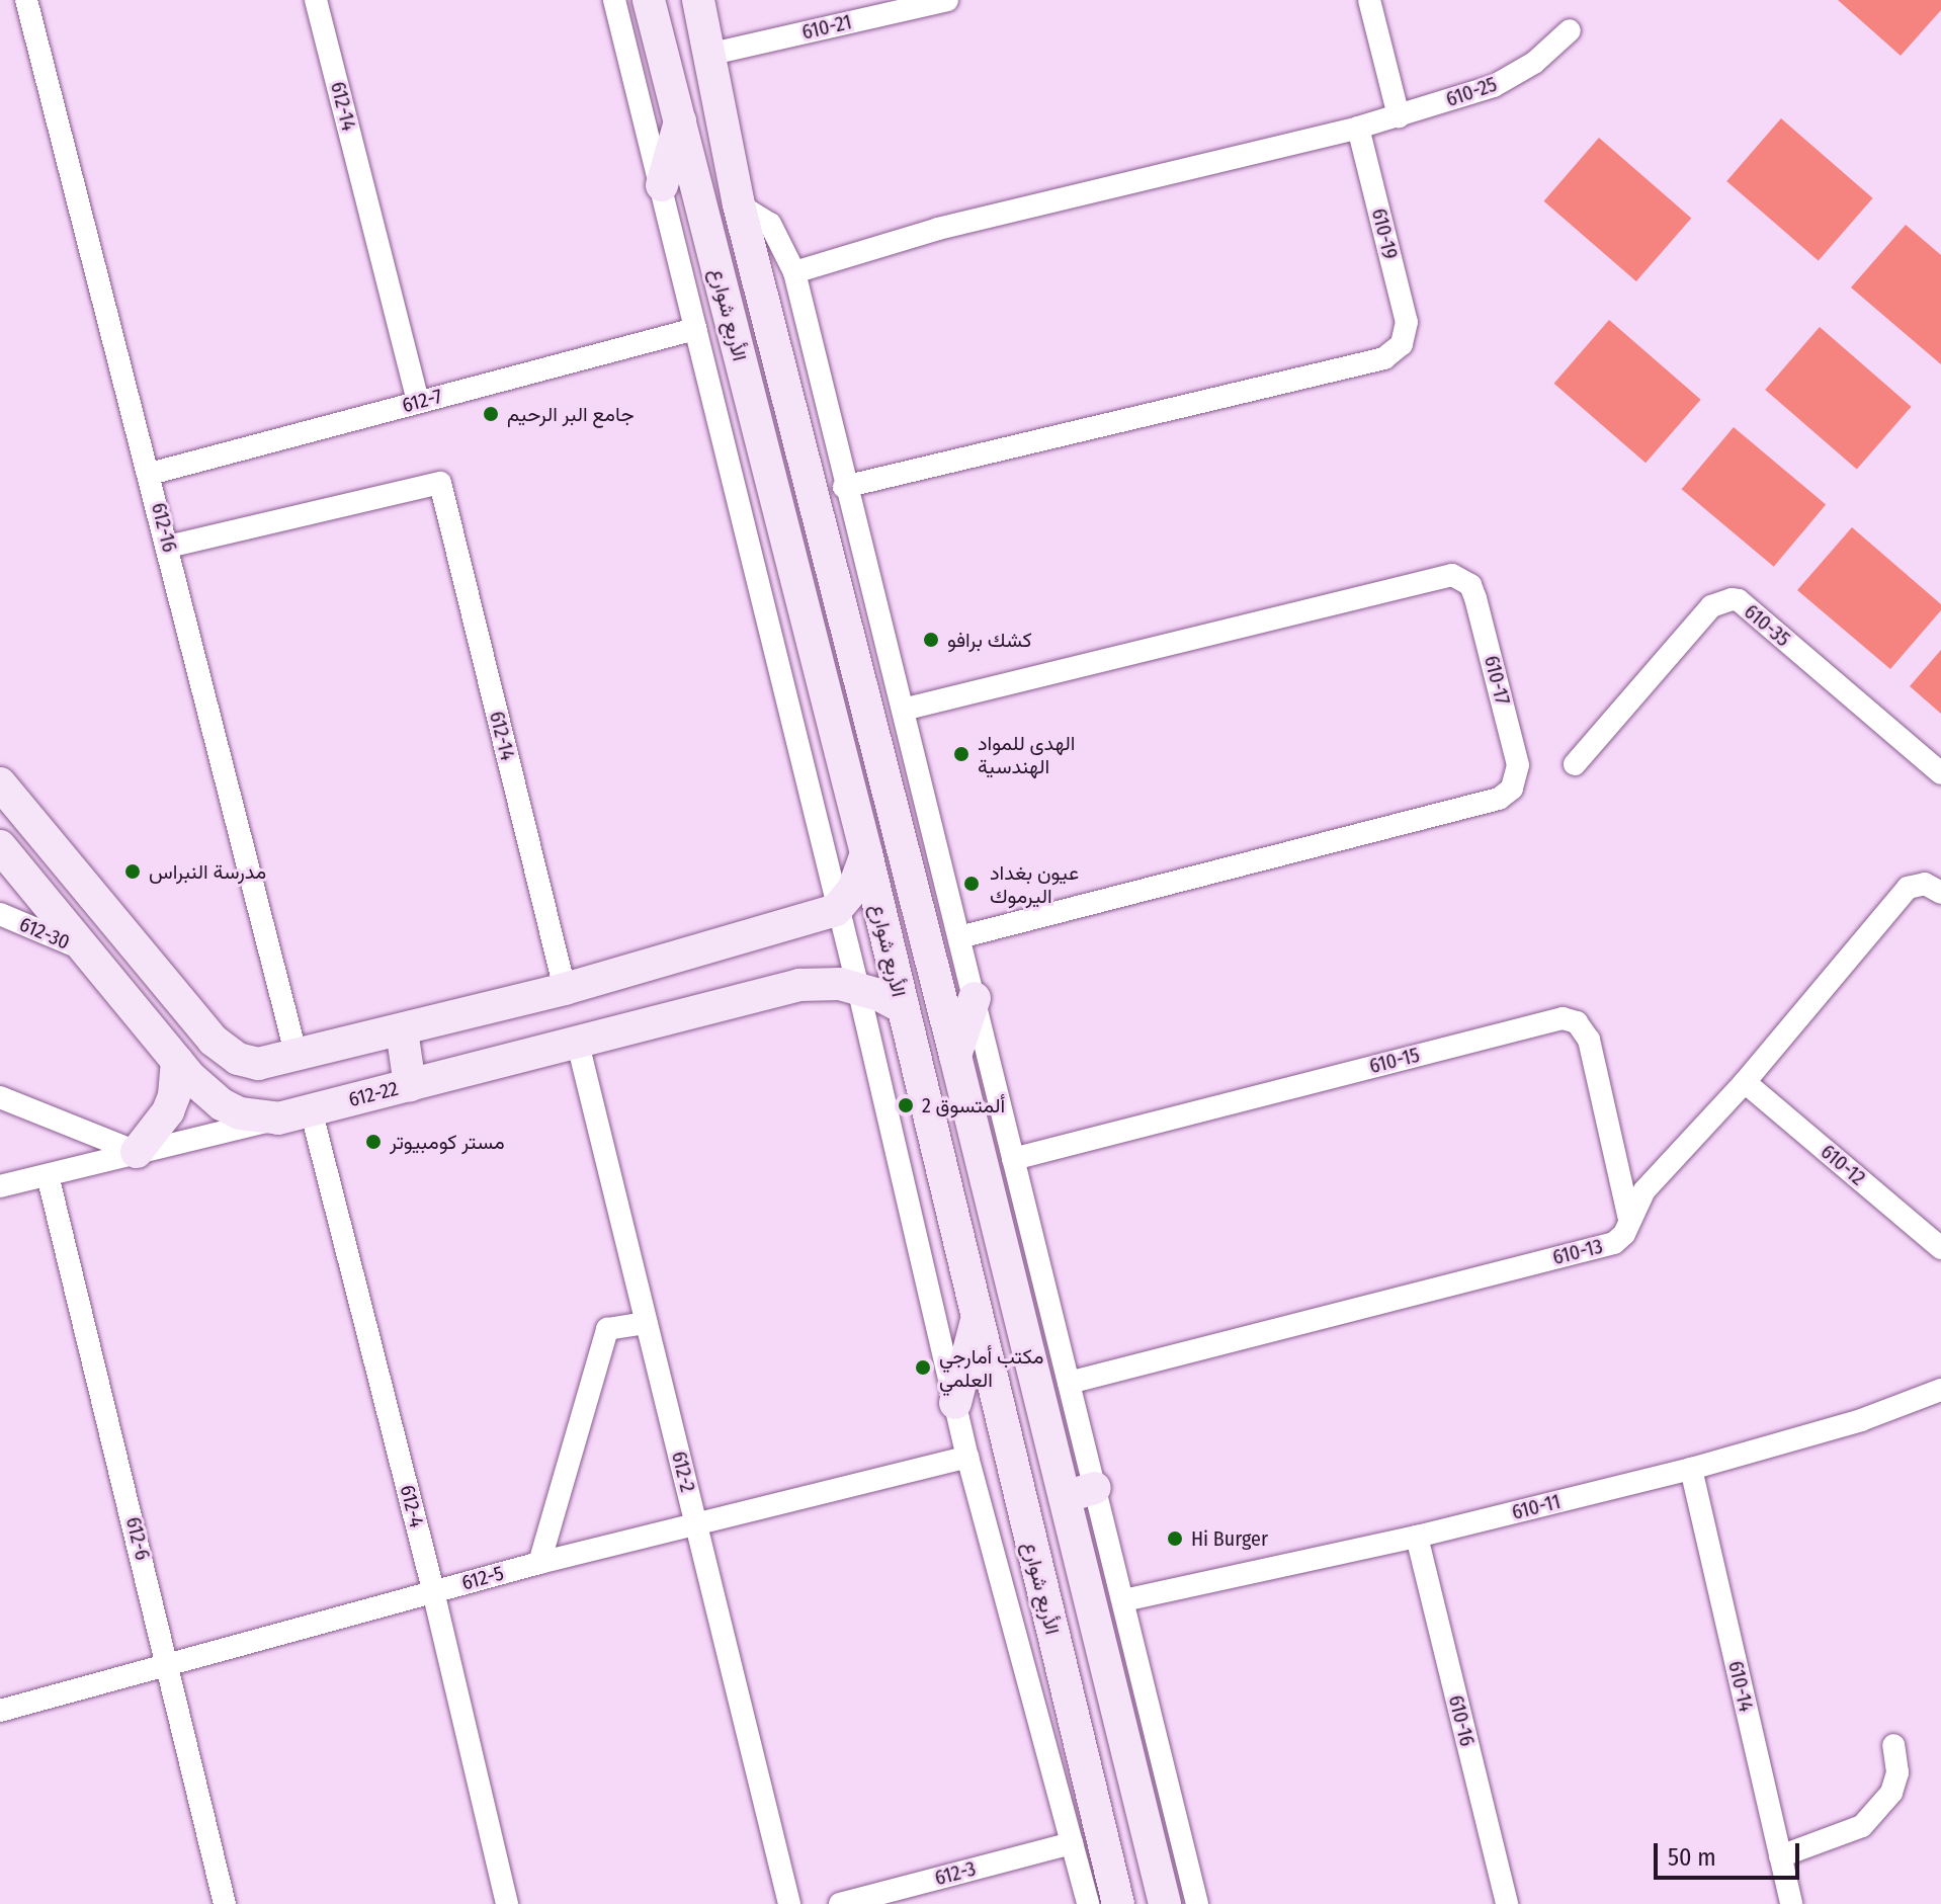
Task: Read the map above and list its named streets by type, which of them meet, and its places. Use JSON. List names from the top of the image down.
{
  "streets": {
    "main road": ["الأربع شوارع", "612-22"],
    "street": [
      "610-21",
      "610-25",
      "612-14",
      "610-19",
      "612-7",
      "612-16",
      "610-35",
      "610-17",
      "612-30",
      "610-15",
      "610-12",
      "610-13",
      "612-2",
      "612-4",
      "610-11",
      "612-6",
      "612-5",
      "610-14",
      "610-16",
      "612-3"
    ]
  },
  "crossings": [
    ["610-21", "الأربع شوارع"],
    ["610-25", "610-19"],
    ["612-14", "612-7"],
    ["612-14", "612-16"],
    ["الأربع شوارع", "612-22"],
    ["612-7", "612-16"],
    ["612-30", "612-22"],
    ["610-15", "610-13"],
    ["612-22", "612-2"],
    ["612-22", "612-4"],
    ["610-12", "610-13"],
    ["612-2", "612-5"],
    ["612-4", "612-5"],
    ["610-11", "610-14"],
    ["610-11", "610-16"],
    ["612-6", "612-5"]
  ],
  "places": [
    "جامع البر الرحيم",
    "كشك برافو",
    "الهدى للمواد الهندسية",
    "مدرسة النبراس",
    "عيون بغداد اليرموك",
    "ألمتسوق 2",
    "مستر كومبيوتر",
    "مكتب أمارجي العلمي",
    "Hi Burger"
  ],
  "scale_bar": "50 m"
}
